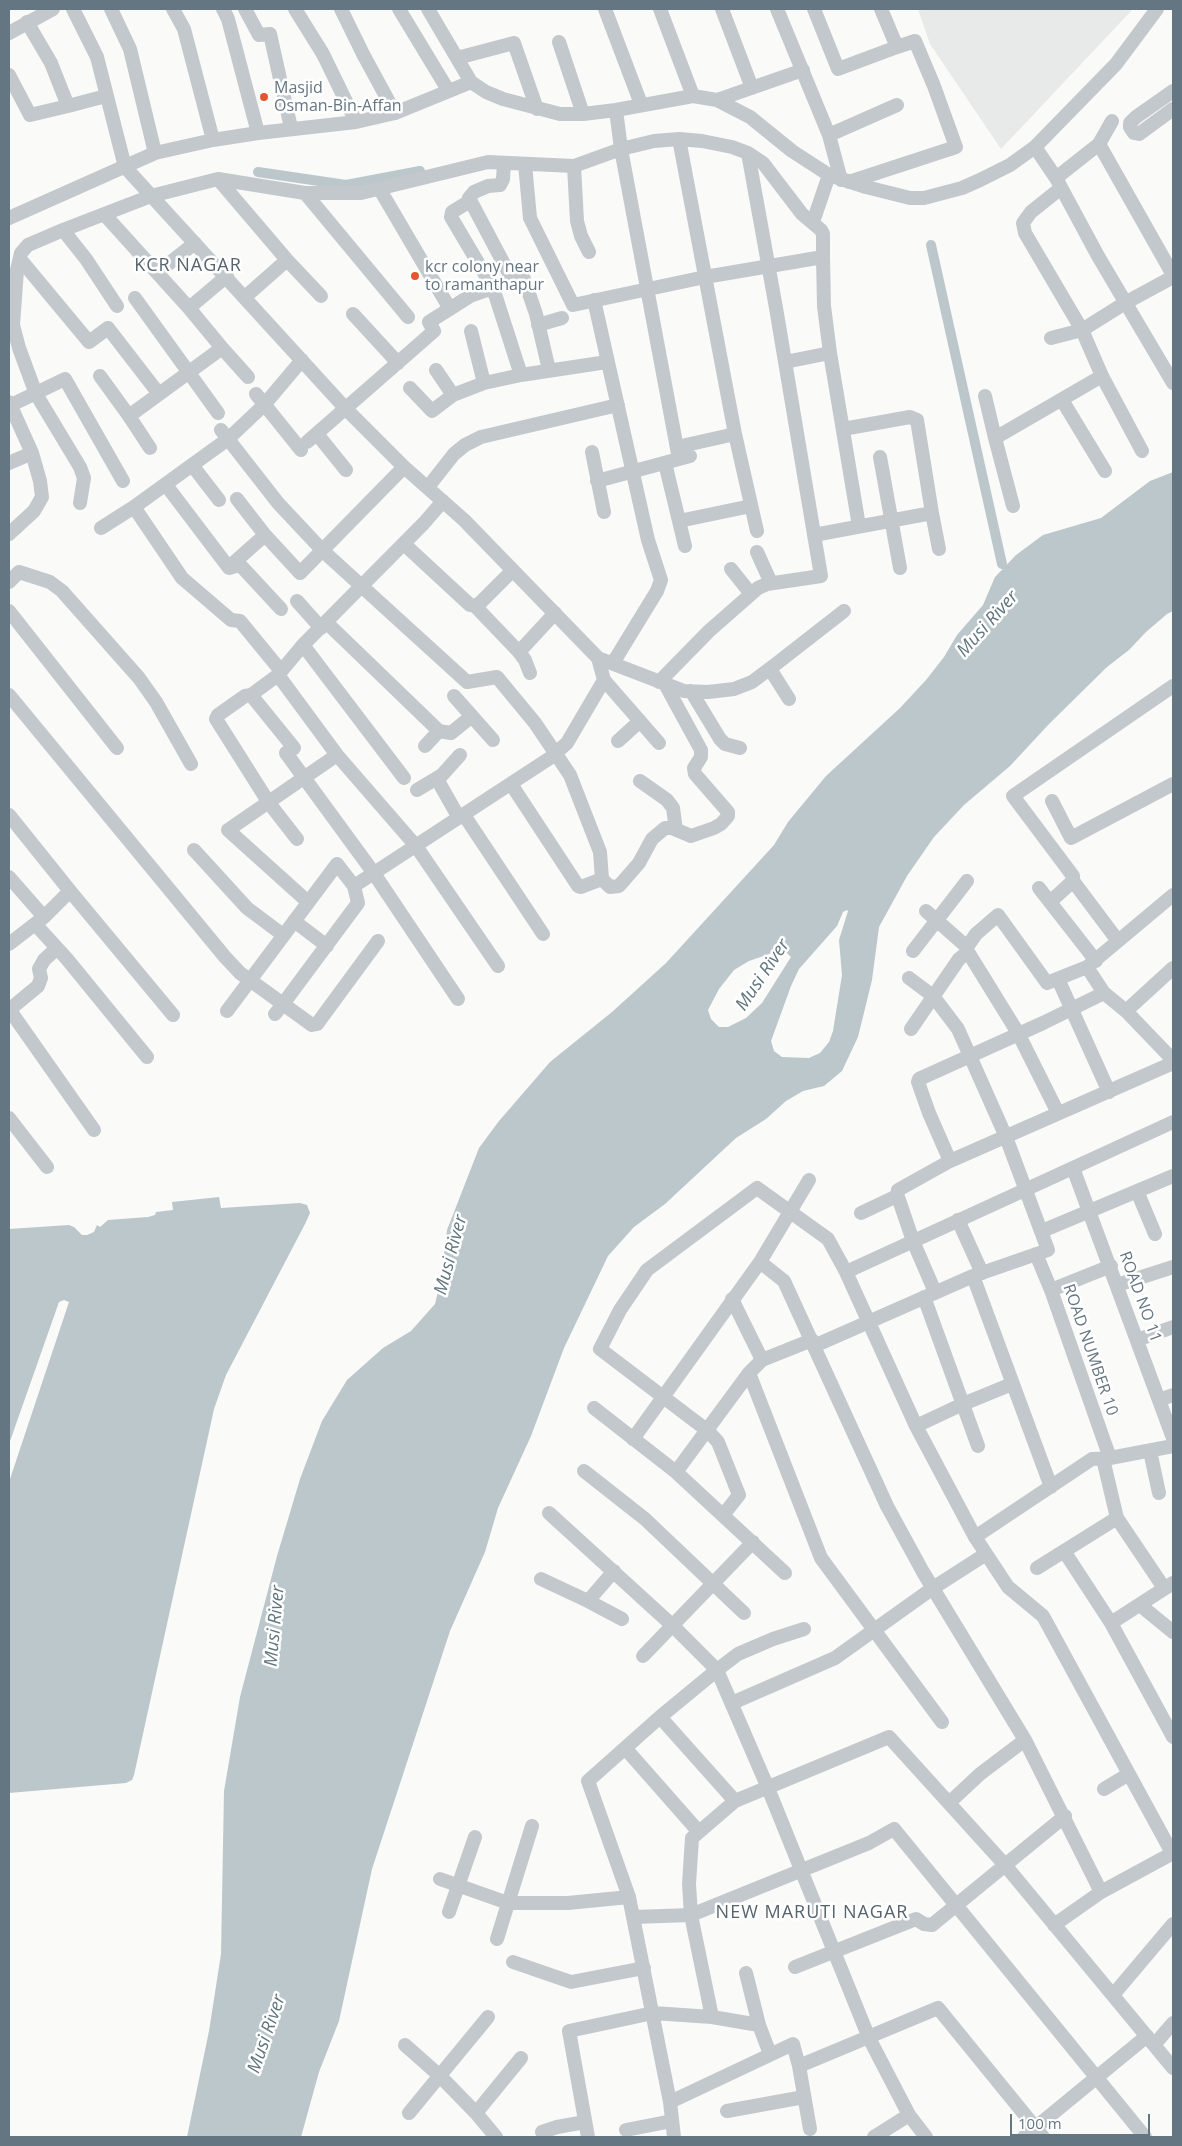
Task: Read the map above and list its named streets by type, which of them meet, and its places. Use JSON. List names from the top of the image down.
{
  "streets": {
    "street": ["ROAD NO 11", "ROAD NUMBER 10"]
  },
  "districts": ["KCR NAGAR", "NEW MARUTI NAGAR"],
  "water": ["Musi River"],
  "places": ["Masjid Osman-Bin-Affan", "kcr colony near to ramanthapur"],
  "scale_bar": "100 m"
}
